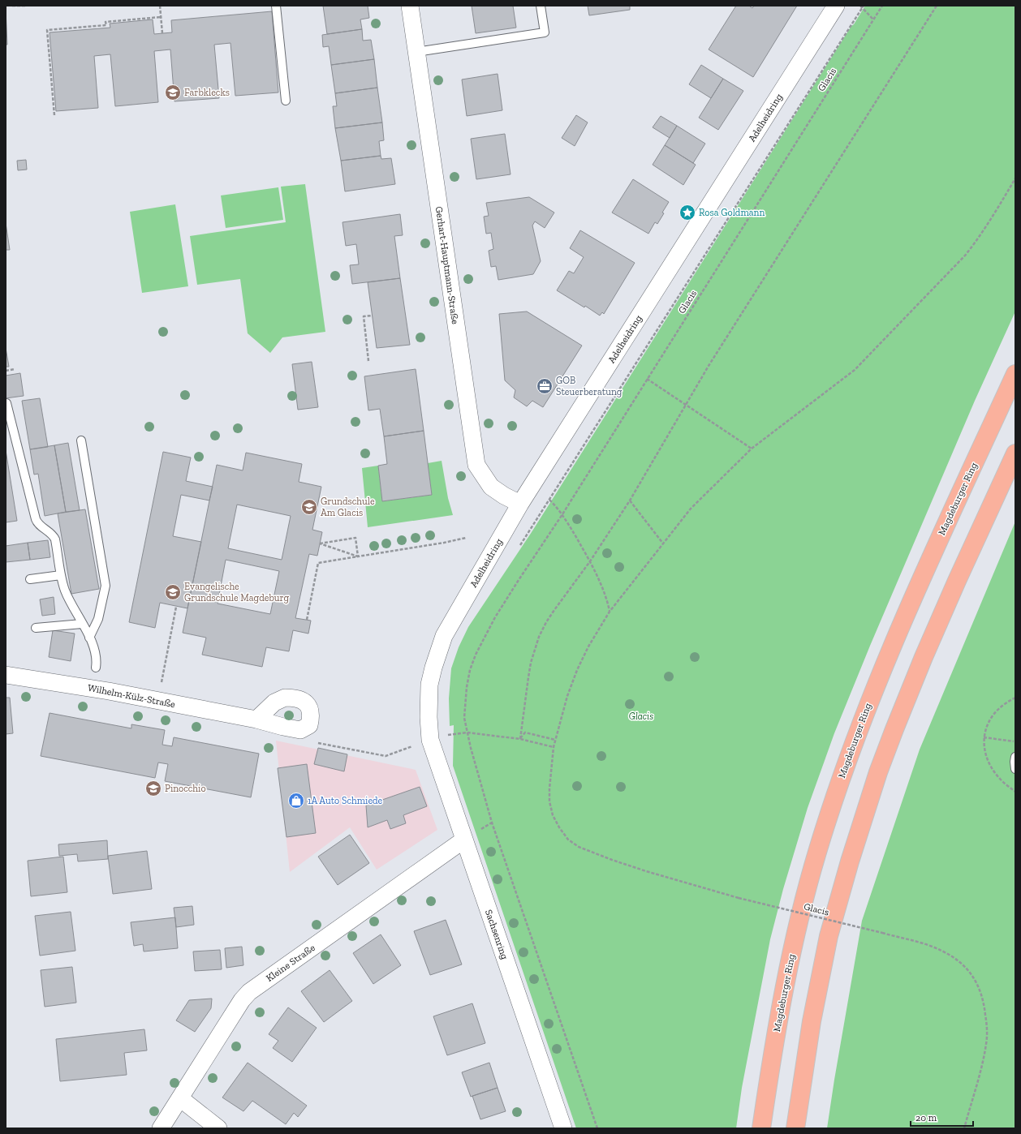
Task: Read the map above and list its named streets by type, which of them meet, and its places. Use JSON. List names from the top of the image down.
{
  "streets": {
    "highway": ["Magdeburger Ring"],
    "street": [
      "Adelheidring",
      "Gerhart-Hauptmann-Straße",
      "Wilhelm-Külz-Straße",
      "Sachsenring",
      "Kleine Straße"
    ],
    "path": ["Glacis"]
  },
  "crossings": [
    ["Adelheidring", "Gerhart-Hauptmann-Straße"],
    ["Adelheidring", "Sachsenring"],
    ["Sachsenring", "Kleine Straße"]
  ],
  "parks": ["Glacis"],
  "places": {
    "school or university": [
      "Farbklecks",
      "Grundschule Am Glacis",
      "Evangelische Grundschule Magdeburg",
      "Pinocchio"
    ],
    "place": ["Rosa Goldmann"],
    "office": ["GOB Steuerberatung"],
    "shop": ["1A Auto Schmiede"]
  },
  "scale_bar": "20 m"
}
